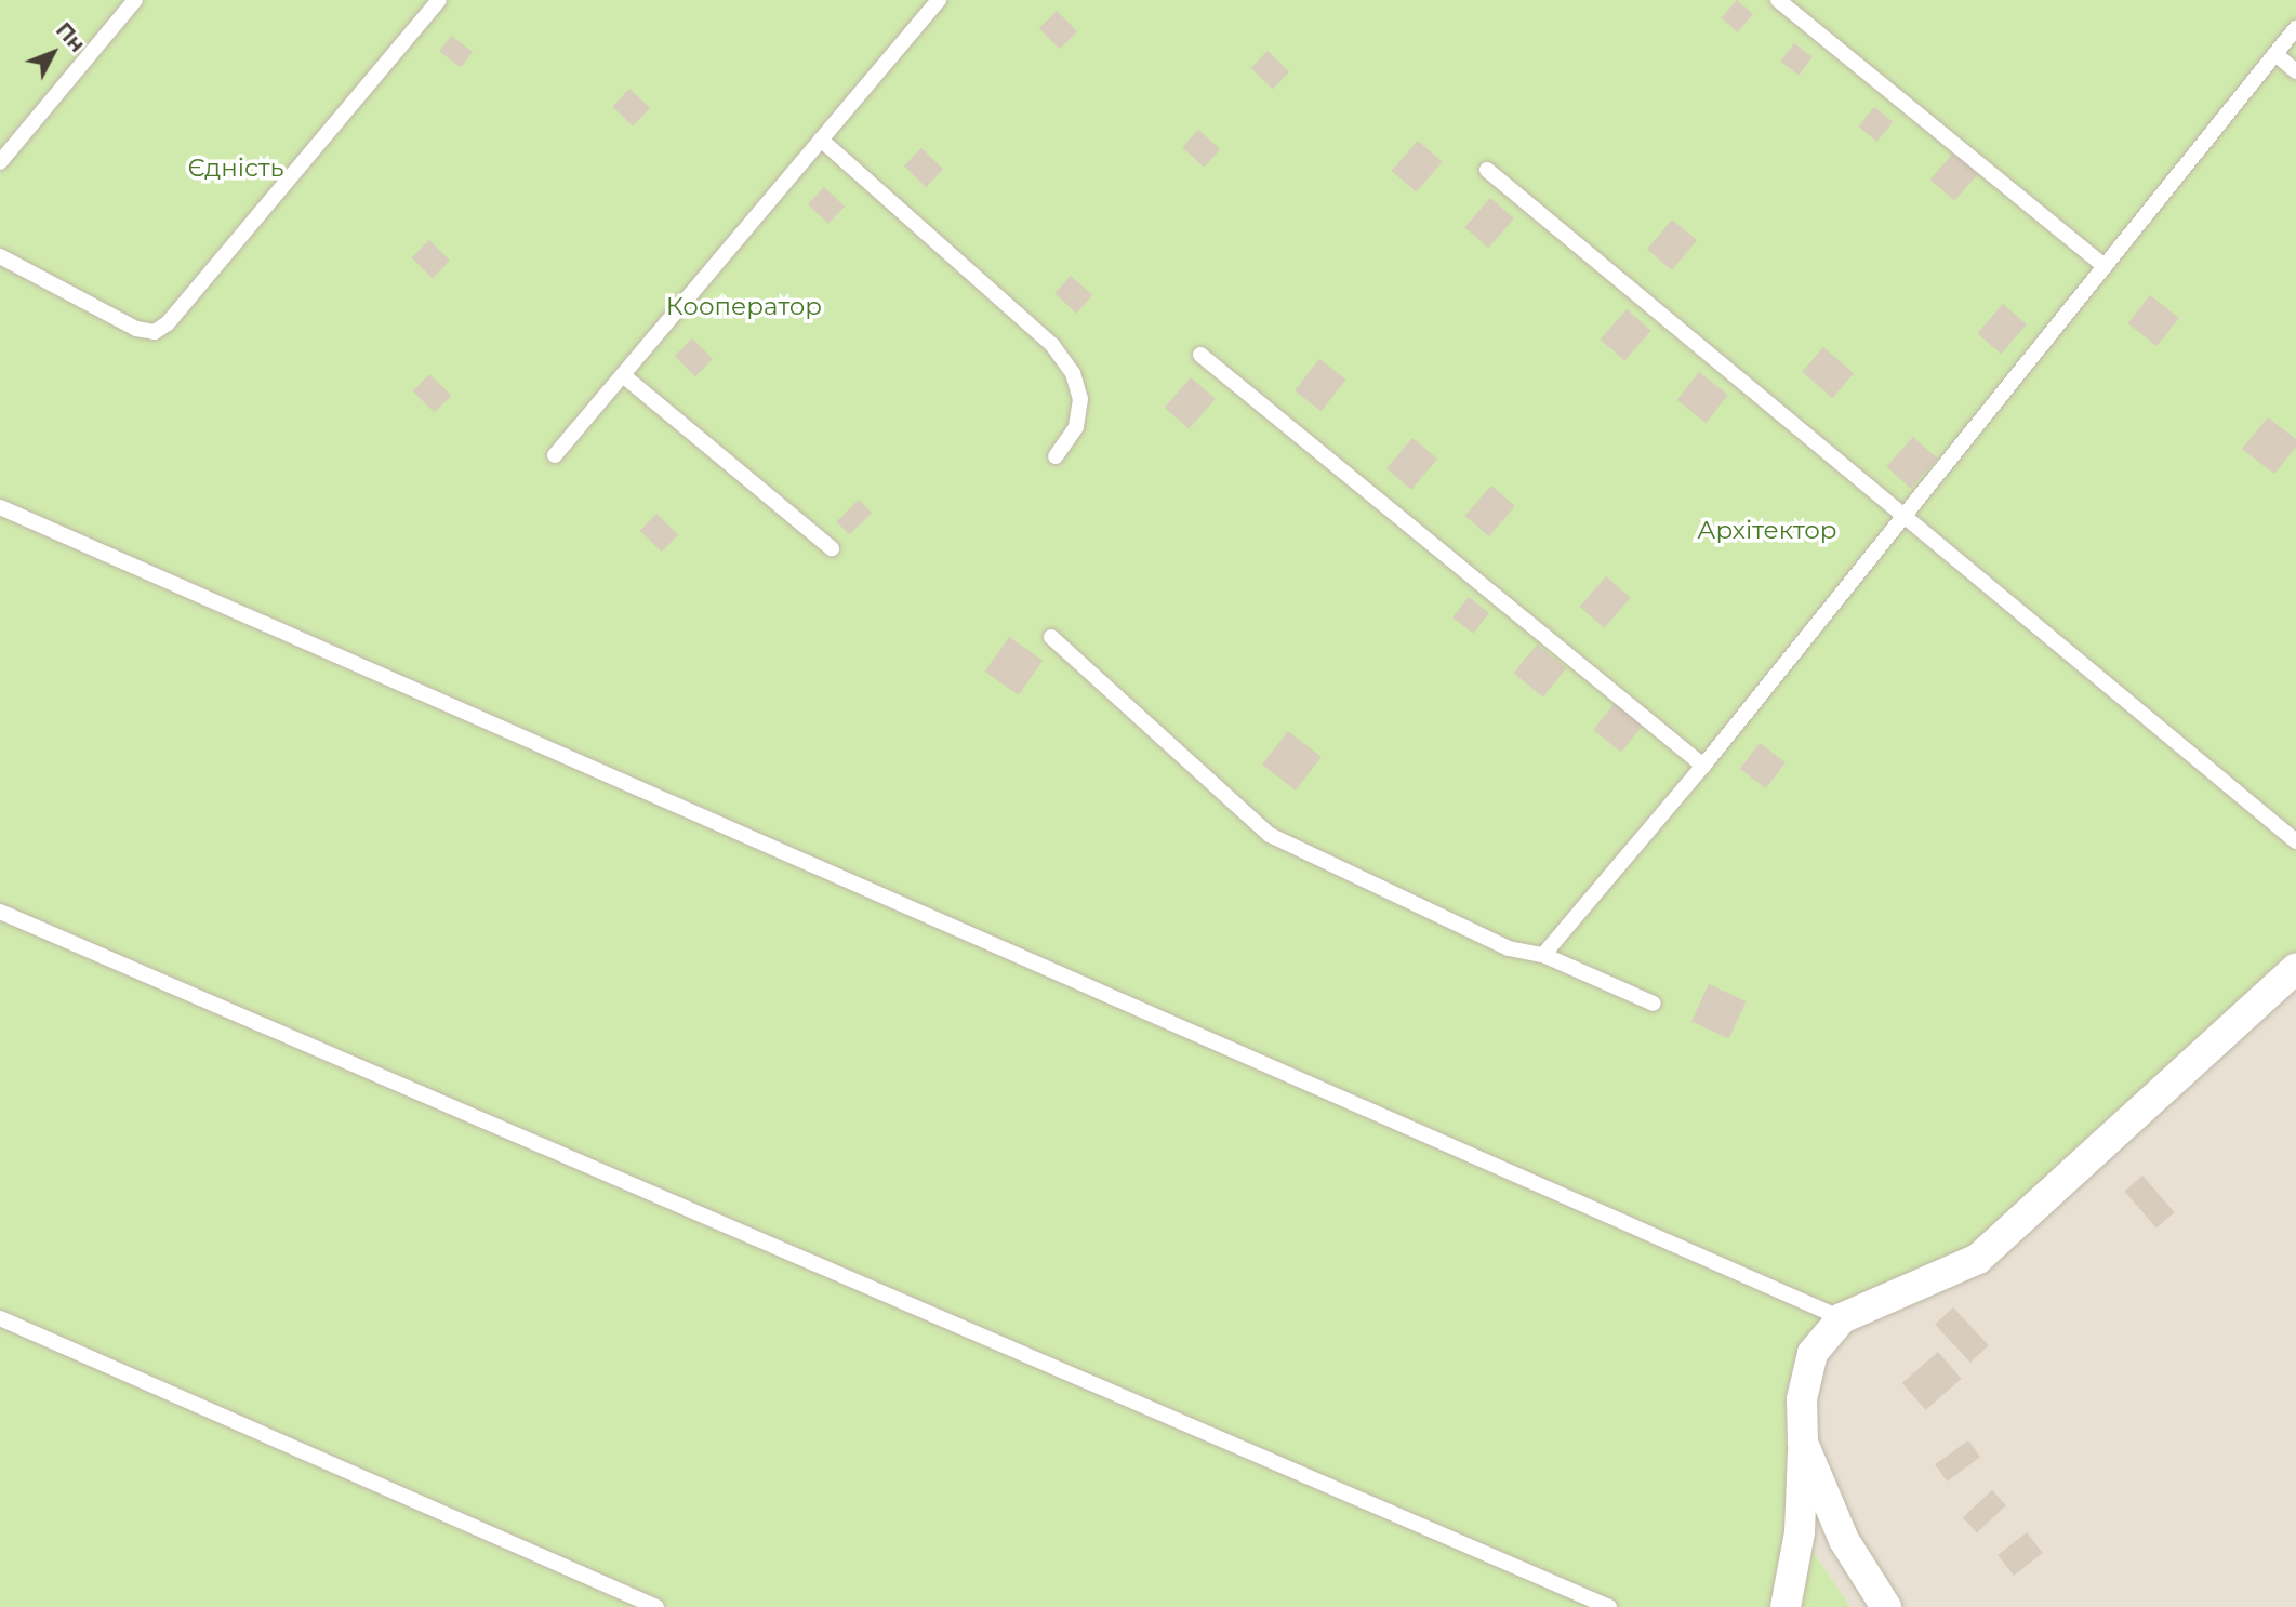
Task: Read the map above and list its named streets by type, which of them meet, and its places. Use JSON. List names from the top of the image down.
{
  "parks": ["Єдність", "Кооператор", "Архітектор"],
  "north": "top right"
}
